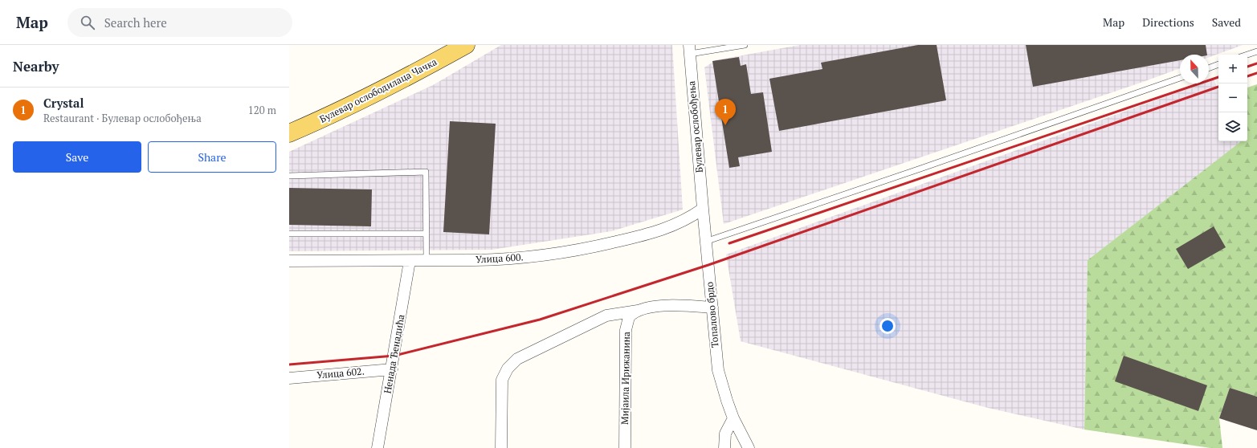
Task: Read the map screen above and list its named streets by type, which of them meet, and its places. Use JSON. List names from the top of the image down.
{
  "streets": {
    "main road": ["Булевар ослободилаца Чачка"],
    "street": [
      "Булевар ослобођења",
      "Улица 600.",
      "Топалово брдо",
      "Ненада Ђенадића",
      "Улица 602.",
      "Мијаила Ирижанина"
    ]
  },
  "crossings": [
    ["Булевар ослобођења", "Улица 600."],
    ["Булевар ослобођења", "Топалово брдо"],
    ["Улица 600.", "Топалово брдо"],
    ["Улица 600.", "Ненада Ђенадића"],
    ["Ненада Ђенадића", "Улица 602."]
  ],
  "north": "top",
  "page": {
    "header": "Map",
    "search": "Search here",
    "nav": ["Map", "Directions", "Saved"],
    "heading": "Nearby",
    "map_buttons": ["+", "−"],
    "list": [
      {
        "mark": "1",
        "name": "Crystal",
        "note": "Restaurant · Булевар ослобођења",
        "value": "120 m"
      }
    ],
    "pins": "1",
    "buttons": ["Save", "Share"]
  }
}
